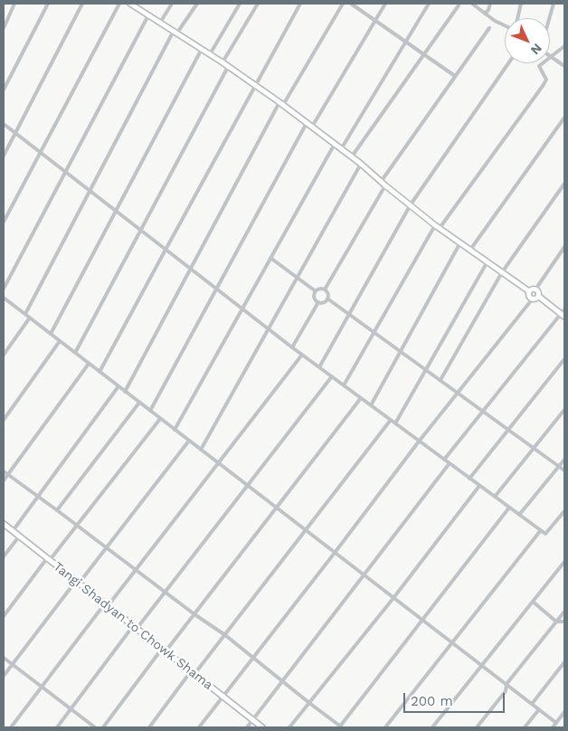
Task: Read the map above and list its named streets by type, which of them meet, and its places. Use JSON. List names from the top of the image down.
{
  "streets": {
    "main road": ["Tangi Shadyan to Chowk Shama"]
  },
  "scale_bar": "200 m",
  "north": "bottom right"
}
